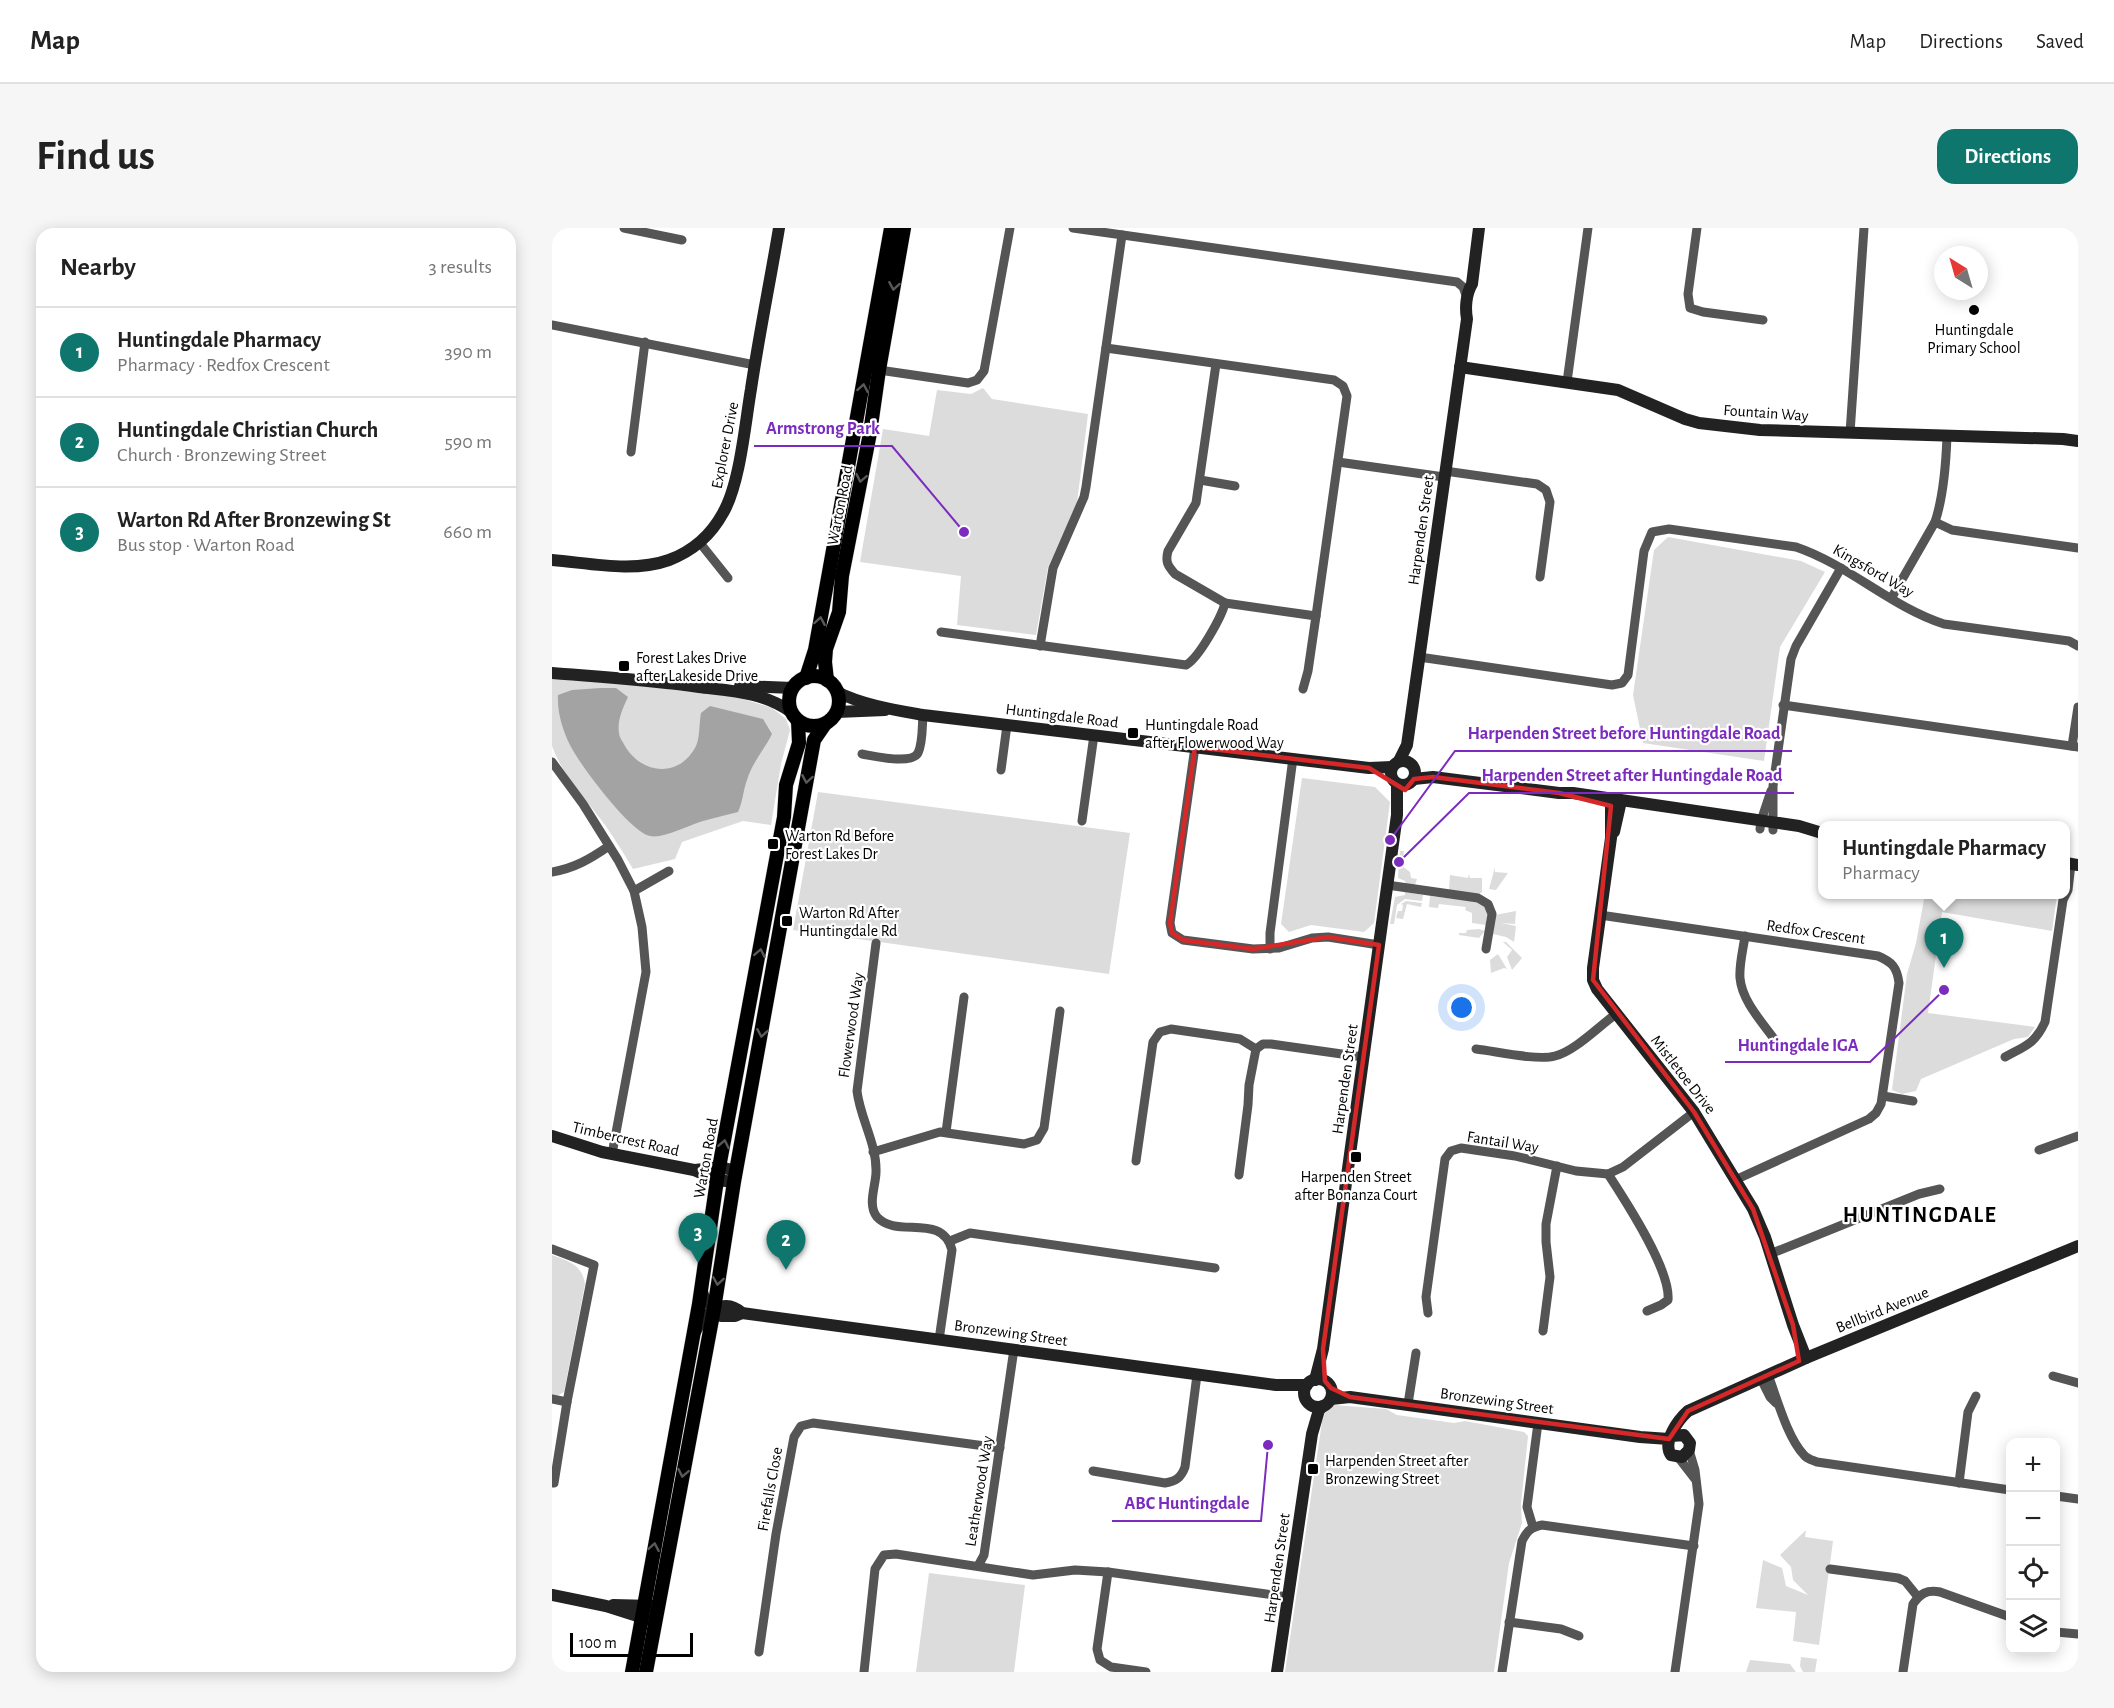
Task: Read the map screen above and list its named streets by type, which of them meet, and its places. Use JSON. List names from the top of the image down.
{
  "streets": {
    "main road": ["Warton Road"],
    "street": [
      "Fountain Way",
      "Explorer Drive",
      "Harpenden Street",
      "Kingsford Way",
      "Huntingdale Road",
      "Redfox Crescent",
      "Flowerwood Way",
      "Mistletoe Drive",
      "Timbercrest Road",
      "Fantail Way",
      "Bellbird Avenue",
      "Bronzewing Street",
      "Firefalls Close",
      "Leatherwood Way"
    ]
  },
  "crossings": [
    ["Fountain Way", "Harpenden Street"],
    ["Warton Road", "Huntingdale Road"],
    ["Warton Road", "Timbercrest Road"],
    ["Warton Road", "Bronzewing Street"],
    ["Harpenden Street", "Kingsford Way"],
    ["Harpenden Street", "Huntingdale Road"],
    ["Harpenden Street", "Bronzewing Street"],
    ["Redfox Crescent", "Mistletoe Drive"],
    ["Mistletoe Drive", "Bellbird Avenue"],
    ["Bellbird Avenue", "Bronzewing Street"],
    ["Bronzewing Street", "Leatherwood Way"],
    ["Firefalls Close", "Leatherwood Way"]
  ],
  "districts": ["HUNTINGDALE"],
  "places": {
    "other": [
      "Huntingdale Primary School",
      "Armstrong Park",
      "Harpenden Street before Huntingdale Road",
      "Harpenden Street after Huntingdale Road",
      "Huntingdale IGA",
      "ABC Huntingdale"
    ],
    "transit": [
      "Forest Lakes Drive after Lakeside Drive",
      "Huntingdale Road after Flowerwood Way",
      "Warton Rd Before Forest Lakes Dr",
      "Warton Rd After Huntingdale Rd",
      "Harpenden Street after Bonanza Court",
      "Harpenden Street after Bronzewing Street"
    ]
  },
  "scale_bar": "100 m",
  "north": "top left",
  "page": {
    "header": "Map",
    "nav": ["Map", "Directions", "Saved"],
    "buttons": "Directions",
    "title": "Find us",
    "heading": ["Nearby", "3 results"],
    "list": [
      {
        "mark": "1",
        "name": "Huntingdale Pharmacy",
        "note": "Pharmacy · Redfox Crescent",
        "value": "390 m"
      },
      {
        "mark": "2",
        "name": "Huntingdale Christian Church",
        "note": "Church · Bronzewing Street",
        "value": "590 m"
      },
      {
        "mark": "3",
        "name": "Warton Rd After Bronzewing St",
        "note": "Bus stop · Warton Road",
        "value": "660 m"
      }
    ],
    "popup": ["Huntingdale Pharmacy", "Pharmacy"],
    "pins": ["1", "3", "2"],
    "map_buttons": ["+", "−"],
    "scale": "100 m"
  }
}
